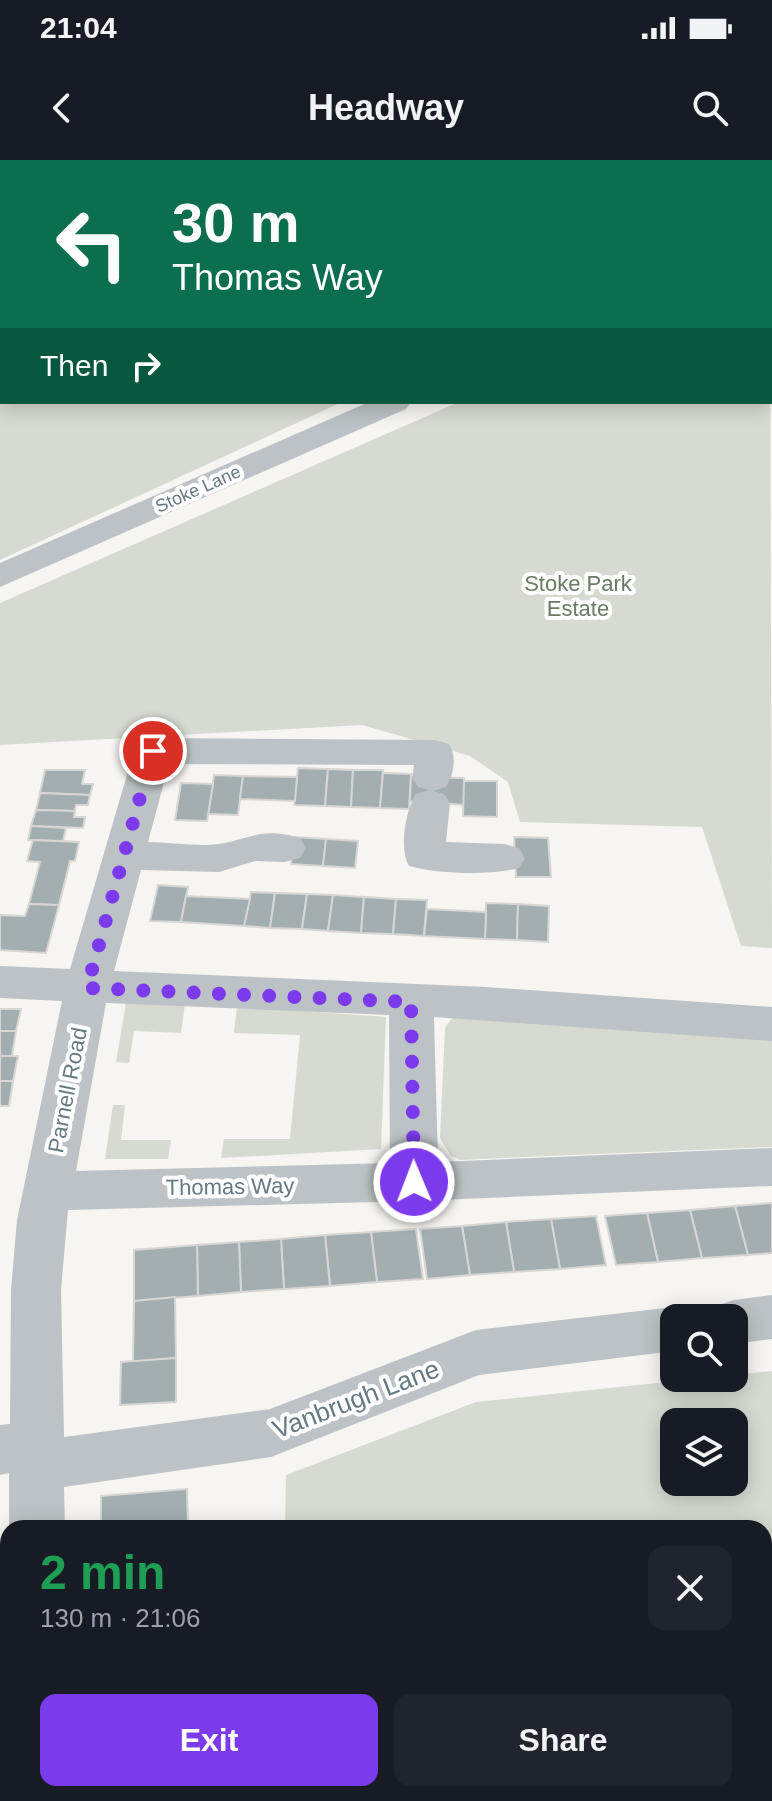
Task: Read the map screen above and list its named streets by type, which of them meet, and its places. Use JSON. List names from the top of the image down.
{
  "streets": {
    "street": [
      "Stoke Lane",
      "Parnell Road",
      "Thomas Way",
      "Vanbrugh Lane"
    ]
  },
  "crossings": [
    ["Parnell Road", "Thomas Way"],
    ["Parnell Road", "Vanbrugh Lane"]
  ],
  "parks": ["Stoke Park Estate"],
  "page": {
    "status": "21:04",
    "header": "Headway",
    "turn": ["30 m", "Thomas Way"],
    "then": "Then",
    "heading": ["2 min", "130 m · 21:06"],
    "buttons": ["Exit", "Share"]
  }
}
